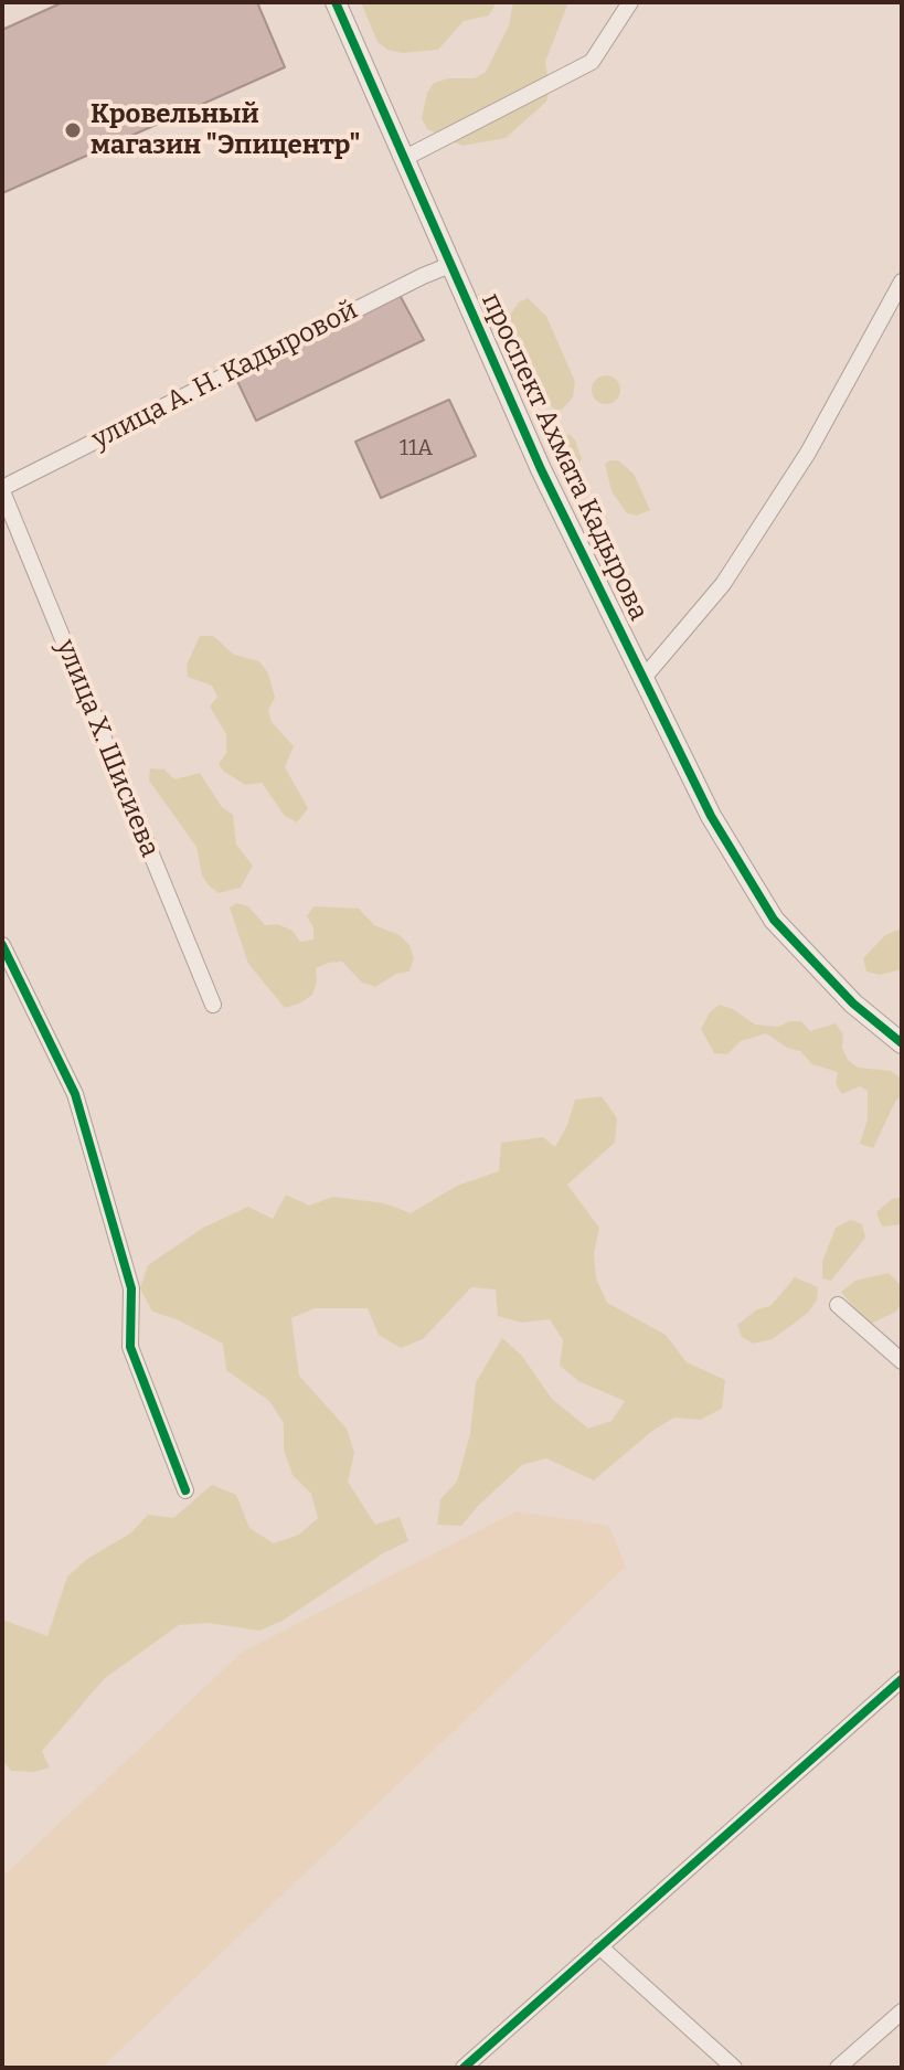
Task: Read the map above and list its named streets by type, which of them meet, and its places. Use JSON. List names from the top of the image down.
{
  "streets": {
    "street": ["улица А. Н. Кадыровой", "проспект Ахмата Кадырова", "улица Х. Шисиева"]
  },
  "crossings": [
    ["улица А. Н. Кадыровой", "проспект Ахмата Кадырова"],
    ["улица А. Н. Кадыровой", "улица Х. Шисиева"]
  ],
  "places": ["Кровельный магазин \"Эпицентр\""],
  "house_numbers": ["11А"]
}
